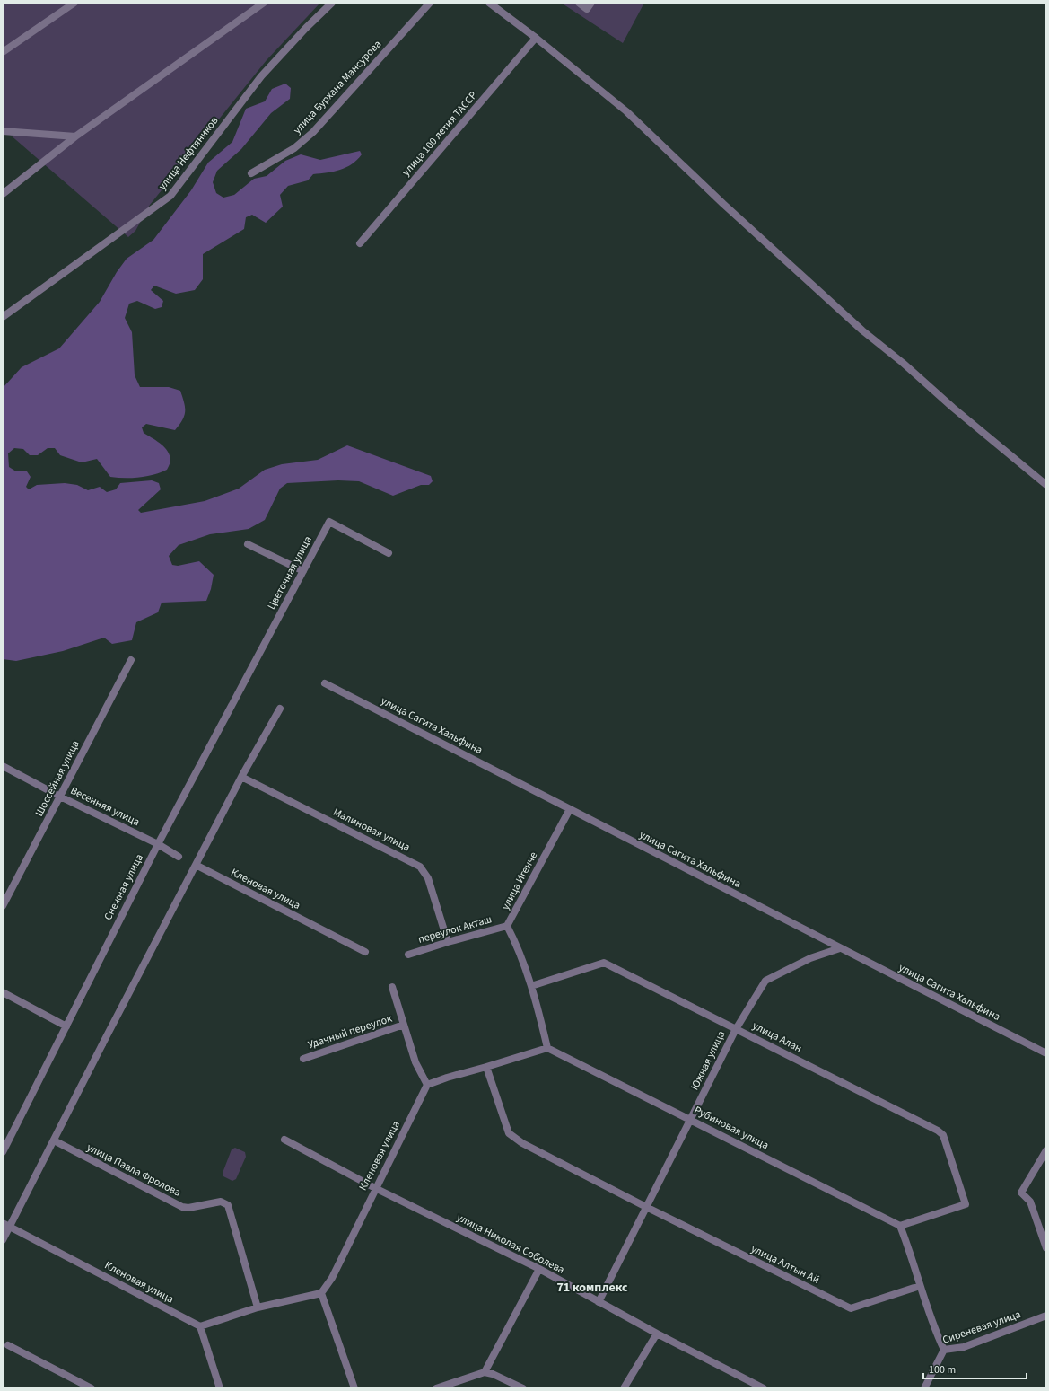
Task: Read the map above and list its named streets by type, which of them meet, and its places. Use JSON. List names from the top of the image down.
{
  "streets": {
    "street": [
      "улица Бурхана Мансурова",
      "улица 100 летия ТАССР",
      "улица Нефтяников",
      "Цветочная улица",
      "улица Сагита Хальфина",
      "Шоссейная улица",
      "Весенняя улица",
      "Малиновая улица",
      "улица Игенче",
      "Снежная улица",
      "Кленовая улица",
      "переулок Акташ",
      "Удачный переулок",
      "улица Алан",
      "Южная улица",
      "Рубиновая улица",
      "улица Павла Фролова",
      "улица Николая Соболева",
      "улица Алтын Ай",
      "Сиреневая улица"
    ]
  },
  "crossings": [
    ["Цветочная улица", "Снежная улица"],
    ["улица Сагита Хальфина", "улица Игенче"],
    ["улица Сагита Хальфина", "Южная улица"],
    ["Шоссейная улица", "Весенняя улица"],
    ["Весенняя улица", "Снежная улица"],
    ["Малиновая улица", "переулок Акташ"],
    ["улица Игенче", "переулок Акташ"],
    ["улица Игенче", "улица Алан"],
    ["улица Игенче", "Рубиновая улица"],
    ["Кленовая улица", "улица Николая Соболева"],
    ["улица Алан", "Южная улица"],
    ["улица Алан", "Рубиновая улица"],
    ["Южная улица", "Рубиновая улица"],
    ["Южная улица", "улица Николая Соболева"],
    ["Южная улица", "улица Алтын Ай"]
  ],
  "districts": ["71 комплекс"],
  "scale_bar": "100 m"
}
